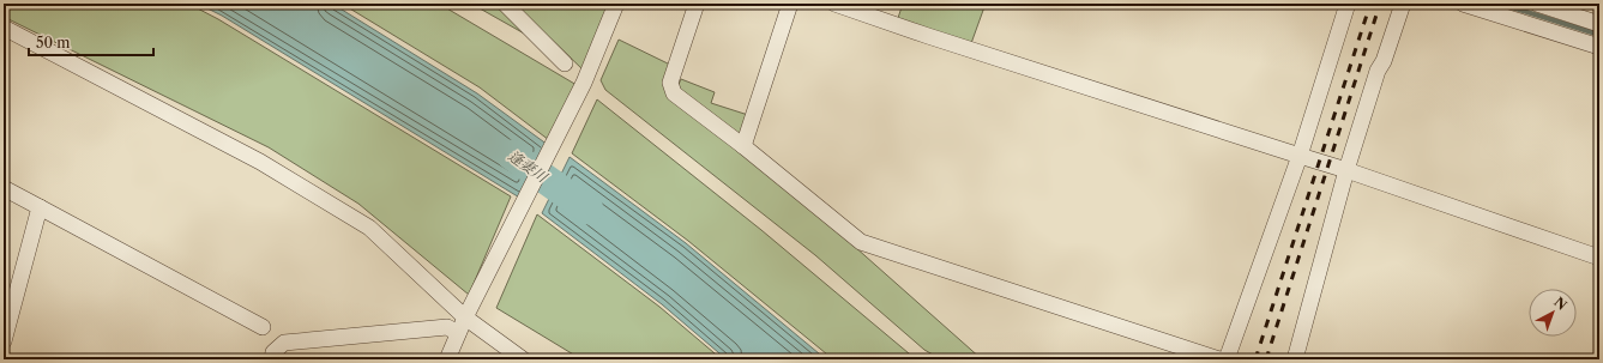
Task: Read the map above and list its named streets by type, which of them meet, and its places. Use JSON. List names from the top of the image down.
{
  "water": ["逢妻川"],
  "scale_bar": "50 m",
  "north": "top right"
}
